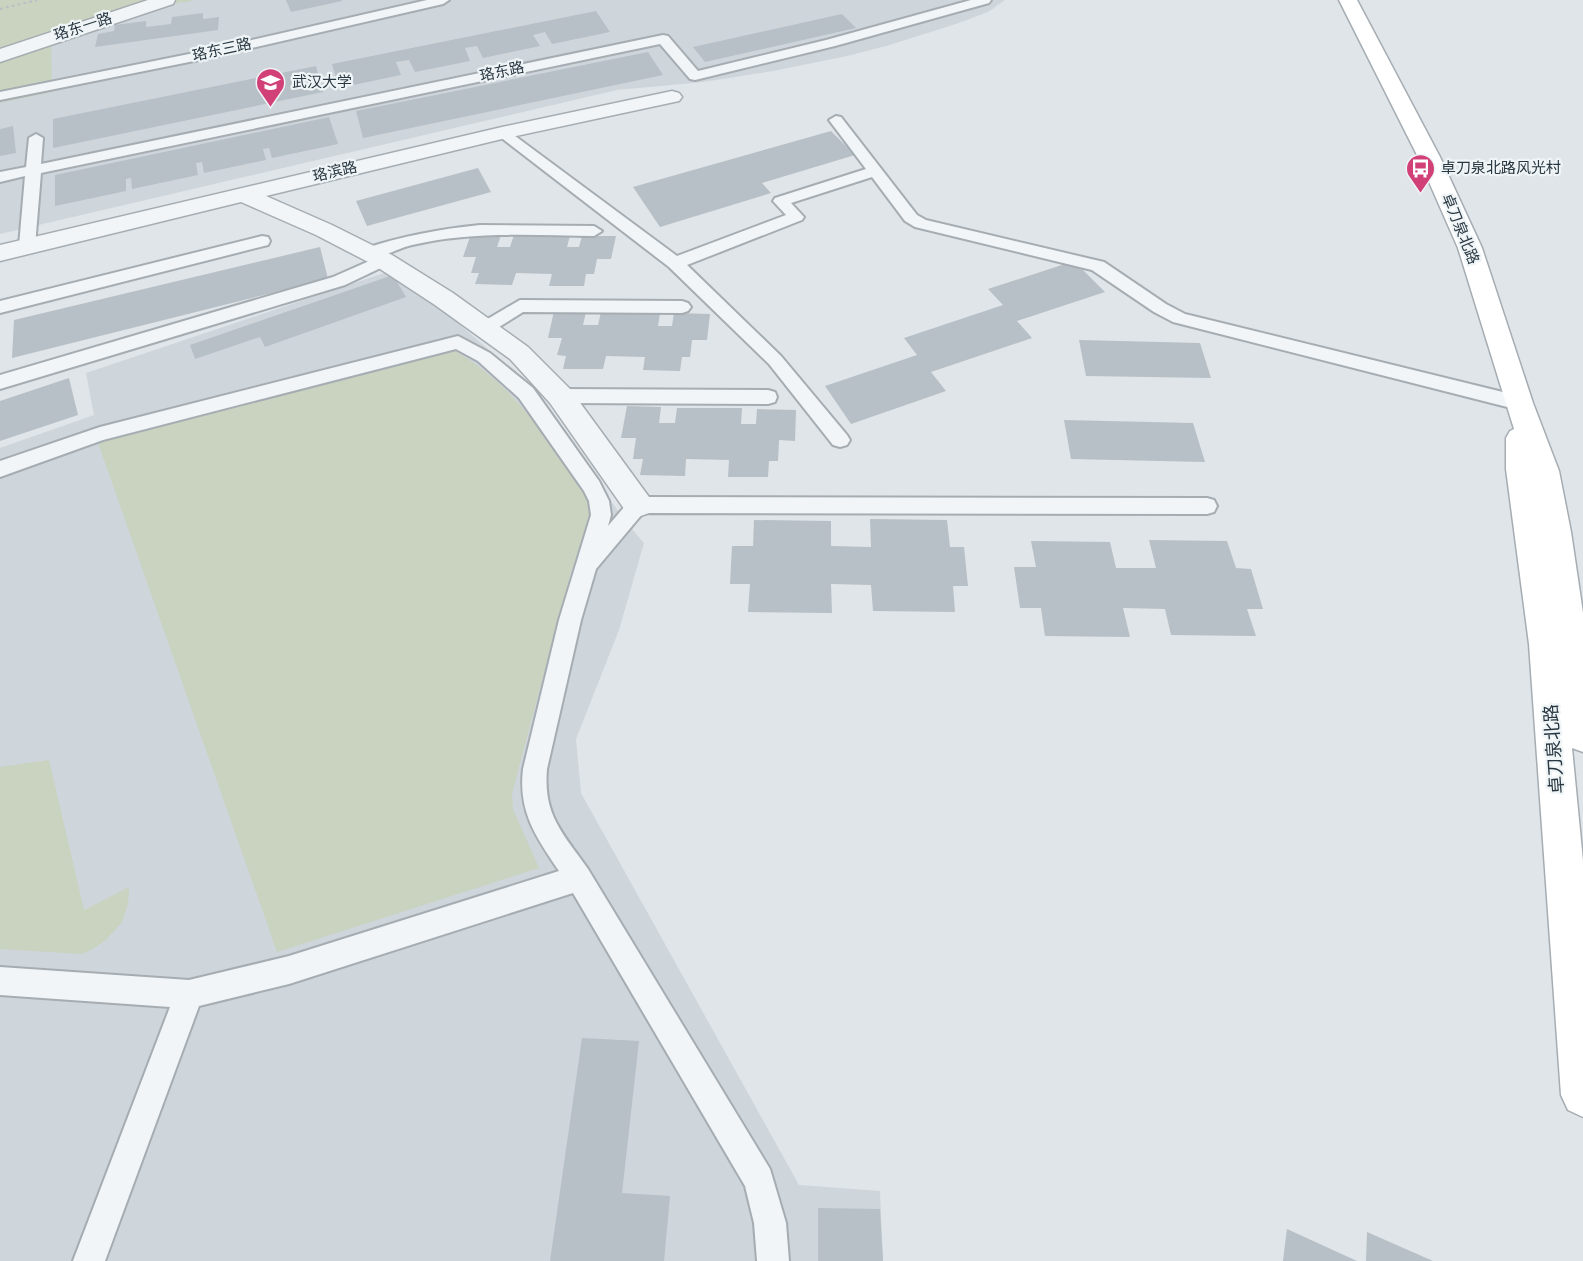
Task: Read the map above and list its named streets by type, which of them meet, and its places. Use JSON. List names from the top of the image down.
{
  "streets": {
    "street": ["珞东一路", "珞滨路", "卓刀泉北路"],
    "lane": ["珞东三路", "珞东路"]
  },
  "places": {
    "school or university": ["武汉大学"],
    "bus stop": ["卓刀泉北路风光村"]
  }
}
